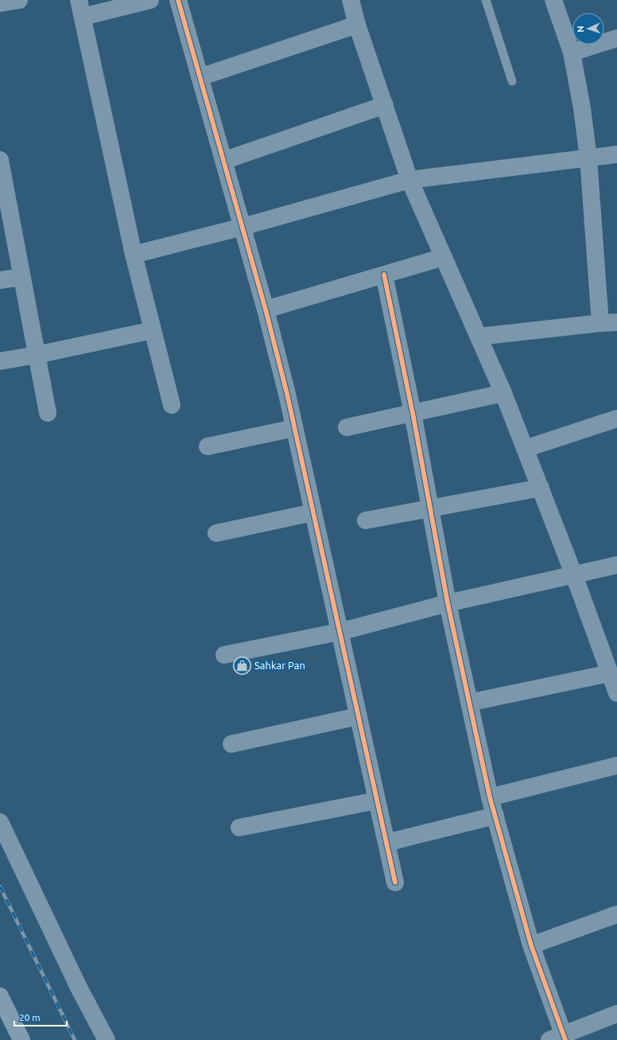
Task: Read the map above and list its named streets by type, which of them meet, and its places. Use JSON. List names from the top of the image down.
{
  "places": {
    "shop": ["Sahkar Pan"]
  },
  "scale_bar": "20 m",
  "north": "left"
}
